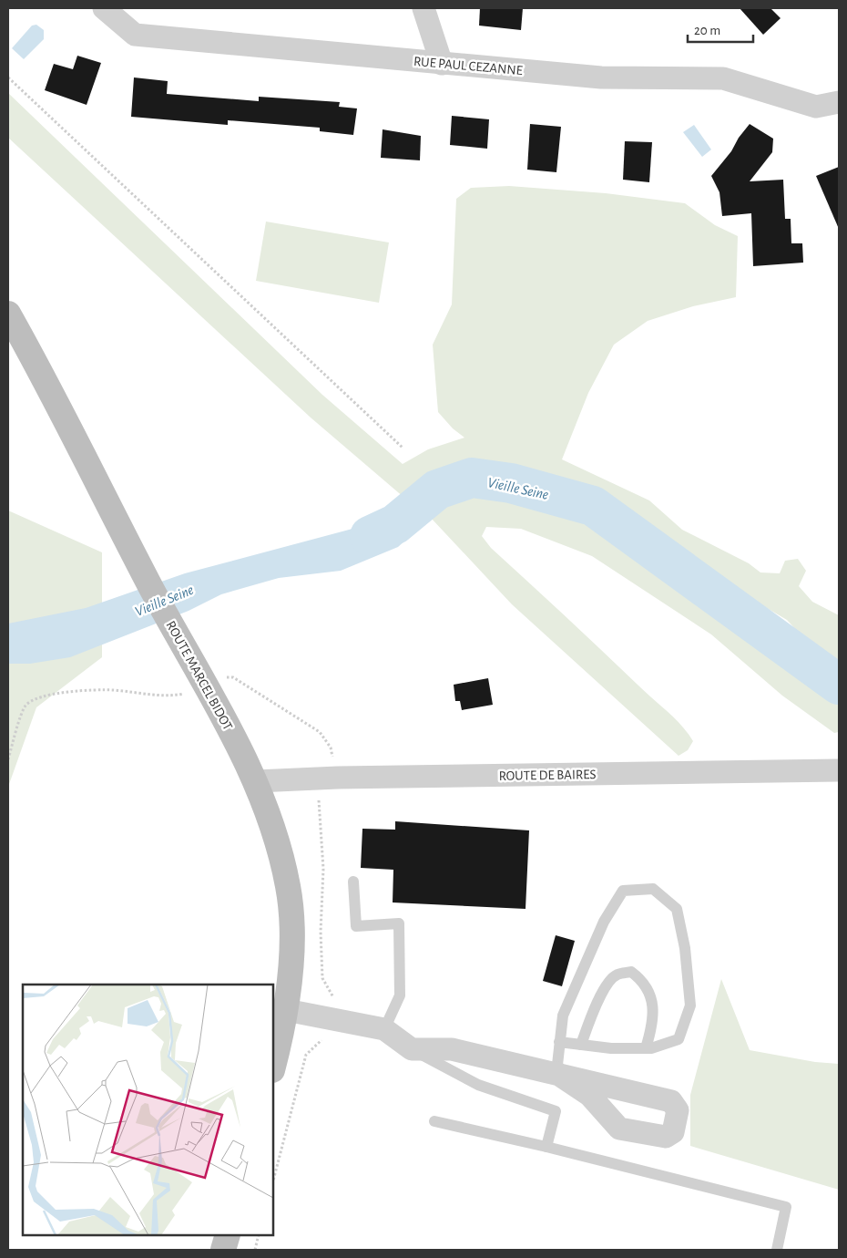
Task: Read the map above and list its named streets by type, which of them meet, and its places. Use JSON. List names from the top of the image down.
{
  "streets": {
    "street": ["RUE PAUL CEZANNE", "ROUTE MARCEL BIDOT", "ROUTE DE BAIRES"]
  },
  "crossings": [
    ["ROUTE MARCEL BIDOT", "ROUTE DE BAIRES"]
  ],
  "water": ["Vieille Seine"],
  "scale_bar": "20 m"
}
